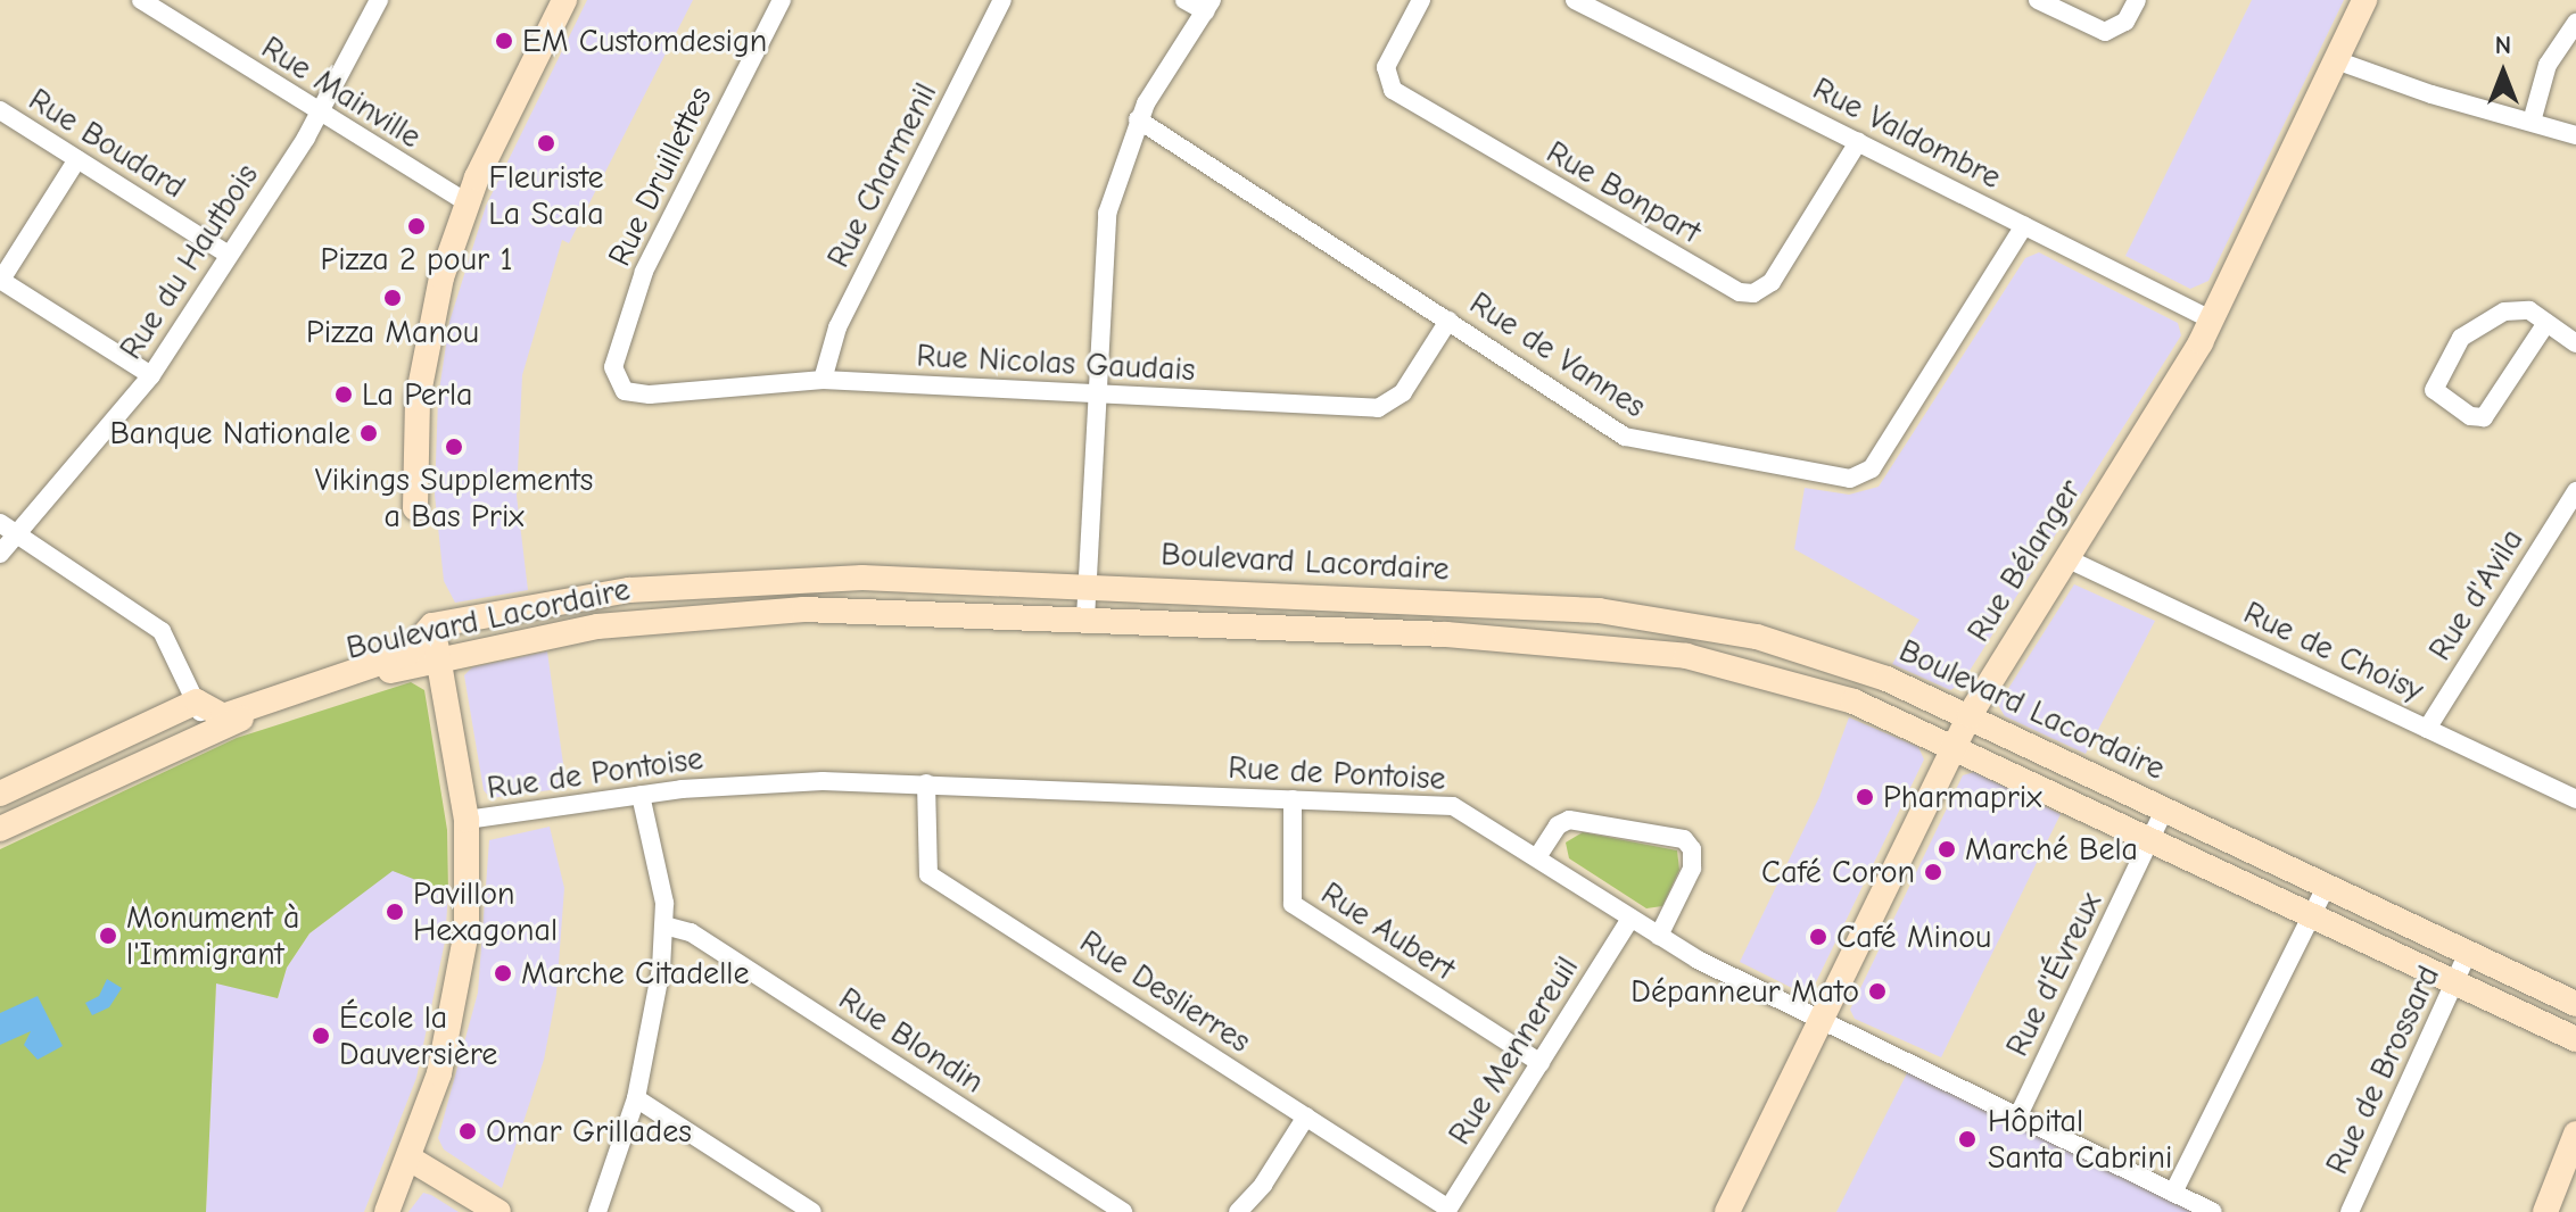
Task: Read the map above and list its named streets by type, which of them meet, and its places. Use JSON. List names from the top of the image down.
{
  "streets": {
    "main road": ["Rue Bélanger", "Boulevard Lacordaire"],
    "street": [
      "Rue Mainville",
      "Rue Valdombre",
      "Rue Boudard",
      "Rue Charmenil",
      "Rue Druillettes",
      "Rue Bonpart",
      "Rue du Hautbois",
      "Rue de Vannes",
      "Rue Nicolas Gaudais",
      "Rue d'Avila",
      "Rue de Choisy",
      "Rue de Pontoise",
      "Rue Aubert",
      "Rue d'Évreux",
      "Rue Deslierres",
      "Rue Blondin",
      "Rue Mennereuil",
      "Rue de Brossard"
    ]
  },
  "crossings": [
    ["Rue Mainville", "Rue du Hautbois"],
    ["Rue Valdombre", "Rue Bonpart"],
    ["Rue Valdombre", "Rue de Vannes"],
    ["Rue Valdombre", "Rue Bélanger"],
    ["Rue Boudard", "Rue du Hautbois"],
    ["Rue Charmenil", "Rue Nicolas Gaudais"],
    ["Rue Druillettes", "Rue Nicolas Gaudais"],
    ["Rue de Vannes", "Rue Nicolas Gaudais"],
    ["Rue Bélanger", "Boulevard Lacordaire"],
    ["Rue Bélanger", "Rue de Choisy"],
    ["Rue Bélanger", "Rue de Pontoise"],
    ["Boulevard Lacordaire", "Rue d'Évreux"],
    ["Boulevard Lacordaire", "Rue de Brossard"],
    ["Rue d'Avila", "Rue de Choisy"],
    ["Rue de Pontoise", "Rue Aubert"],
    ["Rue de Pontoise", "Rue d'Évreux"],
    ["Rue de Pontoise", "Rue Deslierres"],
    ["Rue de Pontoise", "Rue Mennereuil"],
    ["Rue Aubert", "Rue Mennereuil"],
    ["Rue Deslierres", "Rue Mennereuil"]
  ],
  "places": [
    "EM Customdesign",
    "Fleuriste La Scala",
    "Pizza 2 pour 1",
    "Pizza Manou",
    "La Perla",
    "Banque Nationale",
    "Vikings Supplements a Bas Prix",
    "Pharmaprix",
    "Marché Bela",
    "Café Coron",
    "Pavillon Hexagonal",
    "Monument à l'Immigrant",
    "Café Minou",
    "Marche Citadelle",
    "Dépanneur Mato",
    "École la Dauversière",
    "Omar Grillades",
    "Hôpital Santa Cabrini"
  ],
  "north": "top"
}
